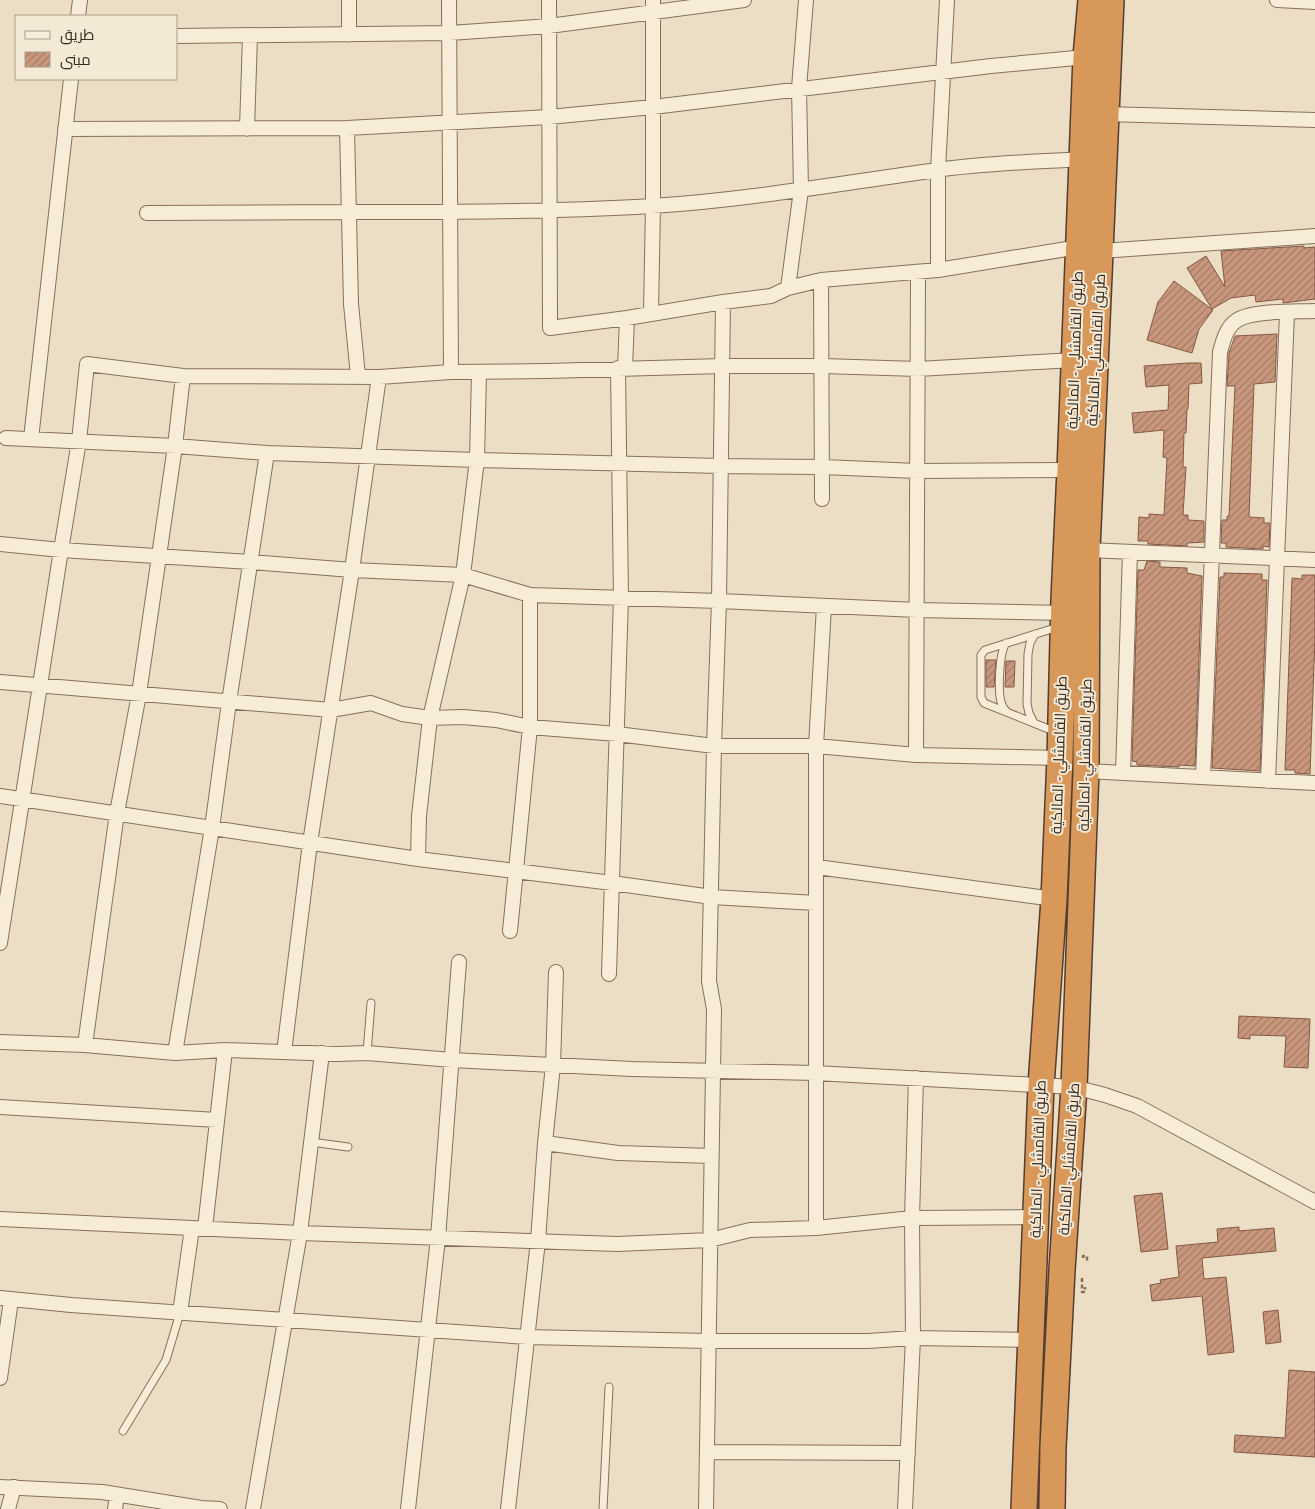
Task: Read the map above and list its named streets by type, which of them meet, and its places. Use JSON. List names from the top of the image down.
{
  "streets": {
    "highway": ["طريق القامشلي - المالكية", "طريق القامشلي-المالكية"]
  },
  "crossings": [
    ["طريق القامشلي - المالكية", "طريق القامشلي-المالكية"]
  ],
  "legend": ["طريق", "مبنى"]
}
